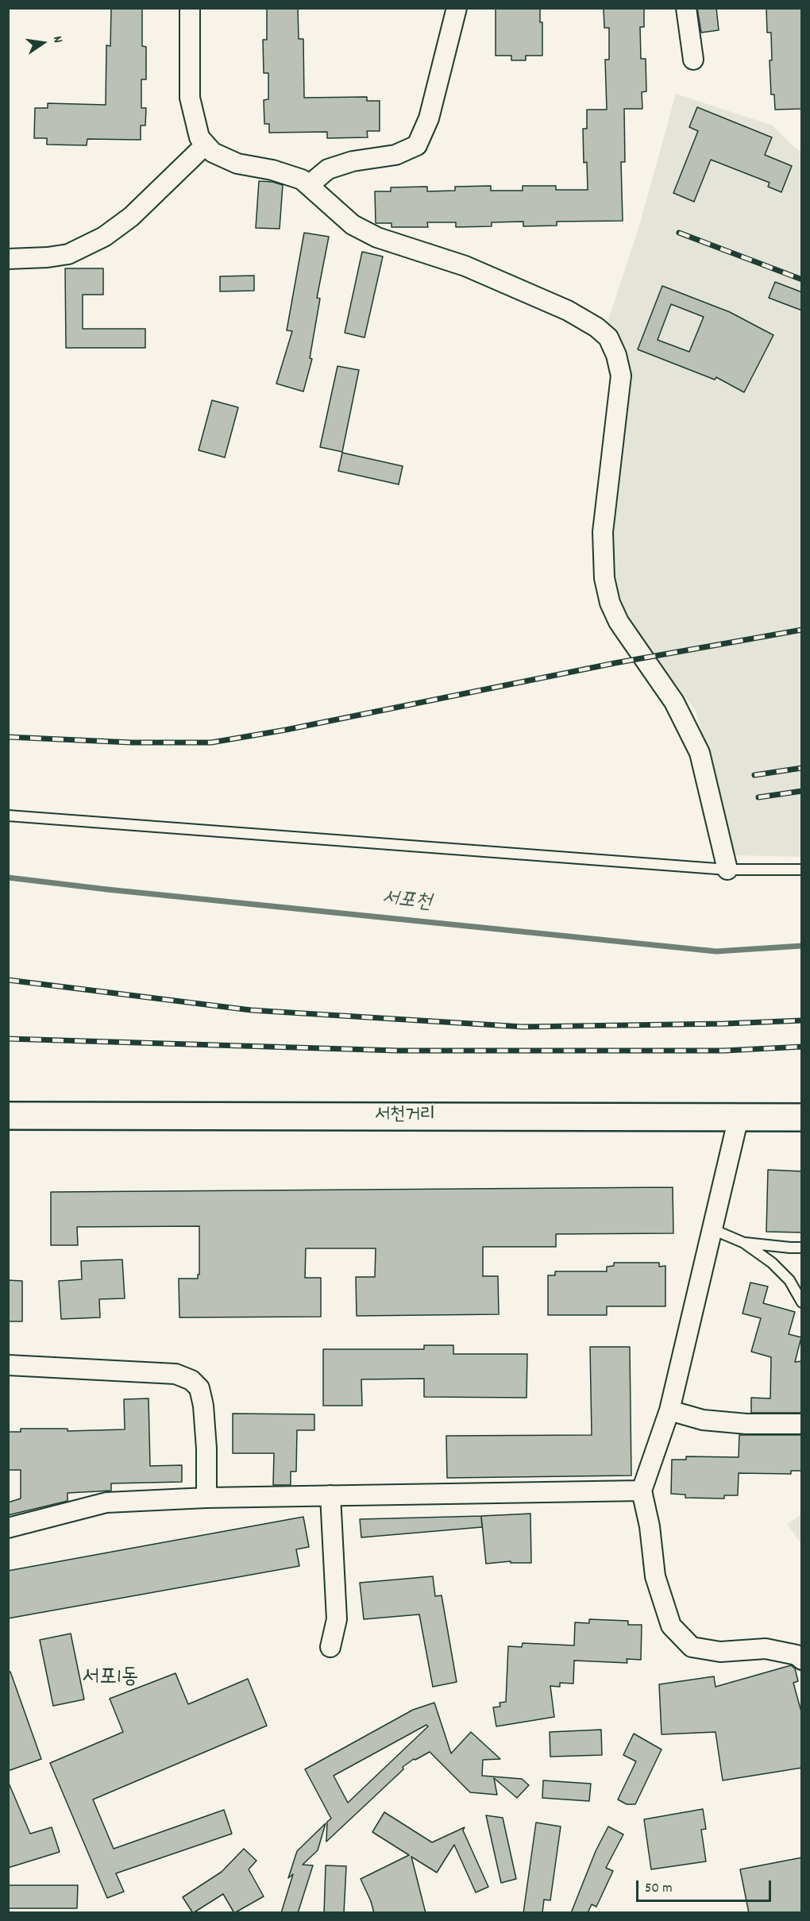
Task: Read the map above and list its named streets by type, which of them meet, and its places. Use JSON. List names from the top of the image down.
{
  "streets": {
    "main road": ["서천거리"]
  },
  "districts": ["서포1동"],
  "water": ["서포천"],
  "scale_bar": "50 m",
  "north": "right"
}
